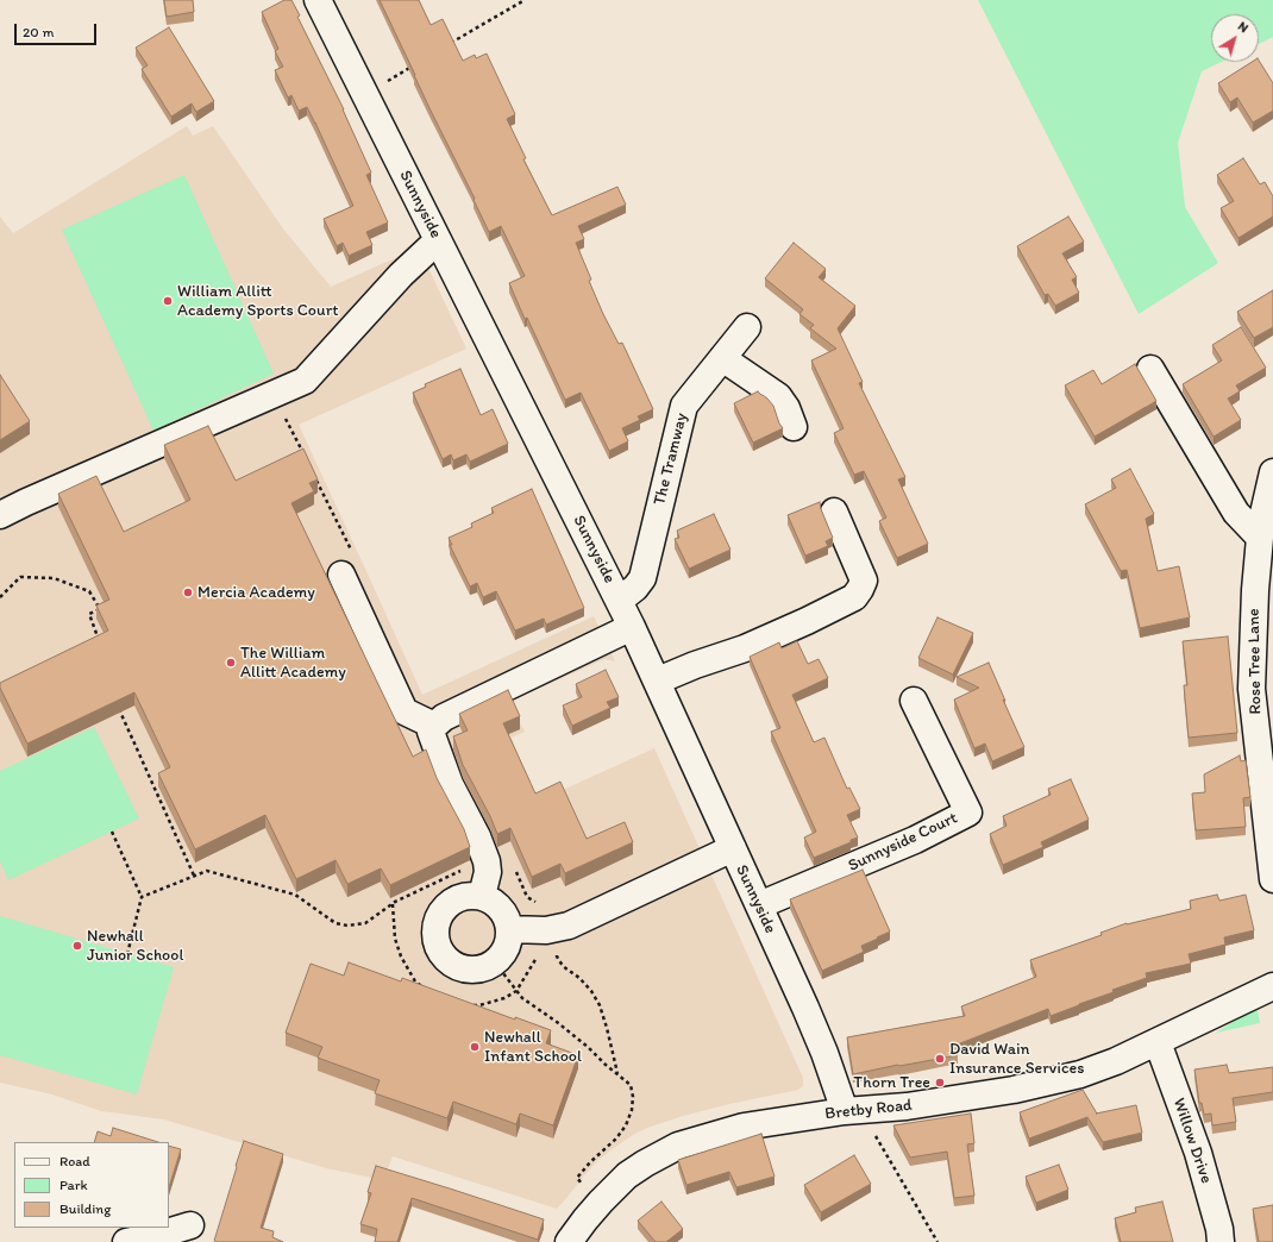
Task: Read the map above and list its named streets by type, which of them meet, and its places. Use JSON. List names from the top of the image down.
{
  "streets": {
    "street": [
      "Sunnyside",
      "The Tramway",
      "Rose Tree Lane",
      "Sunnyside Court",
      "Bretby Road",
      "Willow Drive"
    ]
  },
  "crossings": [
    ["Sunnyside", "The Tramway"],
    ["Sunnyside", "Sunnyside Court"],
    ["Sunnyside", "Bretby Road"],
    ["Bretby Road", "Willow Drive"]
  ],
  "places": [
    "William Allitt Academy Sports Court",
    "Mercia Academy",
    "The William Allitt Academy",
    "Newhall Junior School",
    "Newhall Infant School",
    "David Wain Insurance Services",
    "Thorn Tree"
  ],
  "legend": ["Road", "Park", "Building"],
  "scale_bar": "20 m",
  "north": "top right"
}
